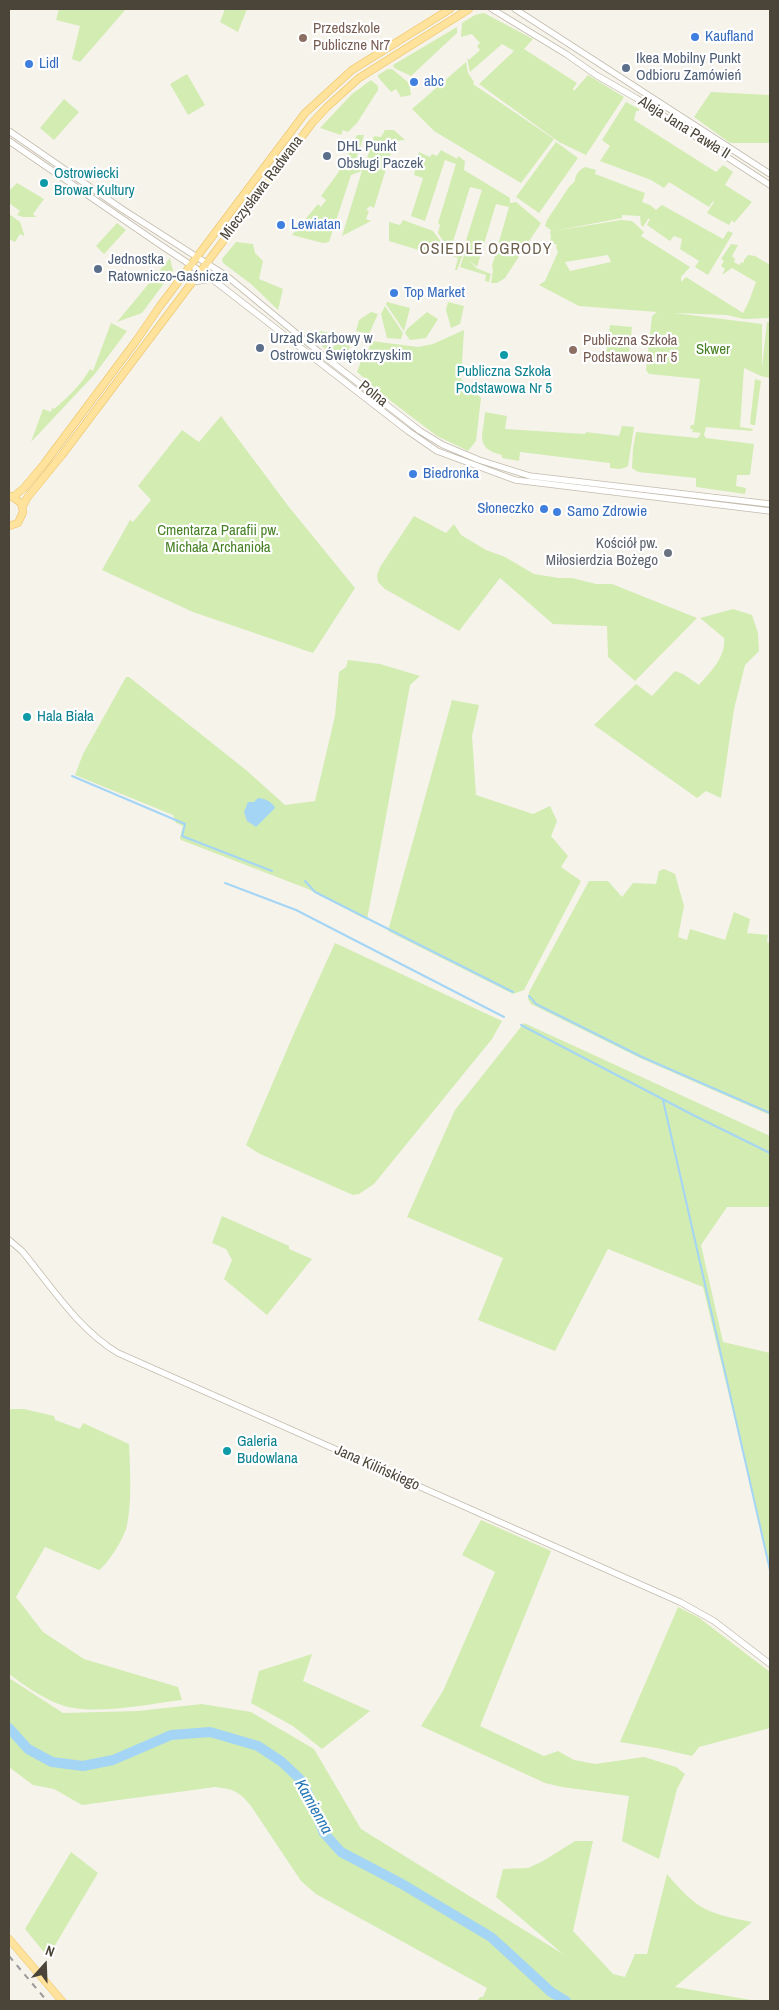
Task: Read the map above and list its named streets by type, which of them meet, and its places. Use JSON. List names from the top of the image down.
{
  "streets": {
    "main road": ["Mieczysława Radwana"],
    "street": ["Aleja Jana Pawła II", "Polna", "Jana Kilińskiego"]
  },
  "crossings": [
    ["Mieczysława Radwana", "Polna"]
  ],
  "districts": ["OSIEDLE OGRODY"],
  "water": ["Kamienna"],
  "parks": ["Skwer", "Cmentarza Parafii pw. Michała Archanioła"],
  "places": [
    "Kaufland",
    "Przedszkole Publiczne Nr7",
    "Lidl",
    "Ikea Mobilny Punkt Odbioru Zamówień",
    "abc",
    "DHL Punkt Obsługi Paczek",
    "Ostrowiecki Browar Kultury",
    "Lewiatan",
    "Jednostka Ratowniczo-Gaśnicza",
    "Top Market",
    "Urząd Skarbowy w Ostrowcu Świętokrzyskim",
    "Publiczna Szkoła Podstawowa nr 5",
    "Publiczna Szkoła Podstawowa Nr 5",
    "Biedronka",
    "Słoneczko",
    "Samo Zdrowie",
    "Kościół pw. Miłosierdzia Bożego",
    "Hala Biała",
    "Galeria Budowlana"
  ],
  "north": "top"
}
